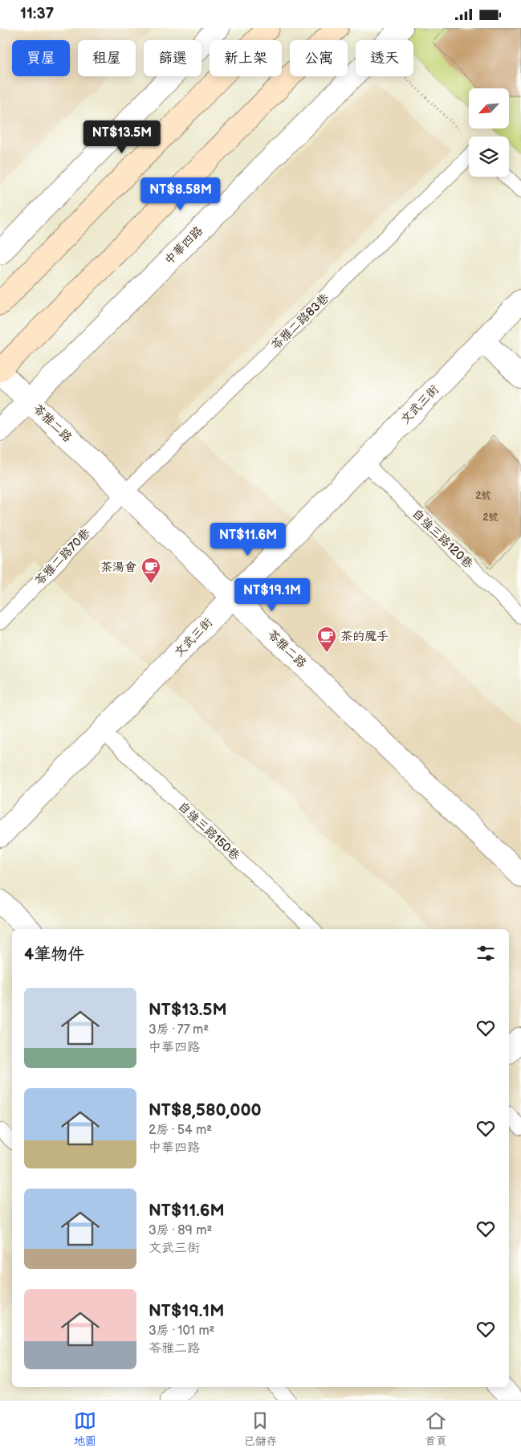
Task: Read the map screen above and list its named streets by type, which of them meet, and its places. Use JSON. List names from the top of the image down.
{
  "streets": {
    "street": ["中華四路", "文武三街", "苓雅二路"],
    "lane": [
      "苓雅二路83巷",
      "自強三路120巷",
      "苓雅二路70巷",
      "自強三路150巷"
    ]
  },
  "crossings": [
    ["中華四路", "苓雅二路"],
    ["苓雅二路83巷", "苓雅二路"],
    ["苓雅二路83巷", "苓雅二路70巷"],
    ["文武三街", "苓雅二路"],
    ["文武三街", "自強三路120巷"],
    ["文武三街", "自強三路150巷"],
    ["苓雅二路", "苓雅二路70巷"]
  ],
  "places": {
    "cafe": ["茶湯會", "茶的魔手"]
  },
  "house_numbers": ["2號", "2號"],
  "north": "bottom left",
  "page": {
    "status": "11:37",
    "chip": [
      "買屋",
      "租屋",
      "篩選",
      "新上架",
      "公寓",
      "透天"
    ],
    "price": [
      "NT$13.5M",
      "NT$8.58M",
      "NT$11.6M",
      "NT$19.1M"
    ],
    "heading": "4筆物件",
    "list": [
      {
        "name": "NT$13.5M",
        "note": "3房 · 77 m² · 中華四路"
      },
      {
        "name": "NT$8,580,000",
        "note": "2房 · 54 m² · 中華四路"
      },
      {
        "name": "NT$11.6M",
        "note": "3房 · 89 m² · 文武三街"
      },
      {
        "name": "NT$19.1M",
        "note": "3房 · 101 m² · 苓雅二路"
      }
    ],
    "tabs": ["地圖", "已儲存", "首頁"]
  }
}
